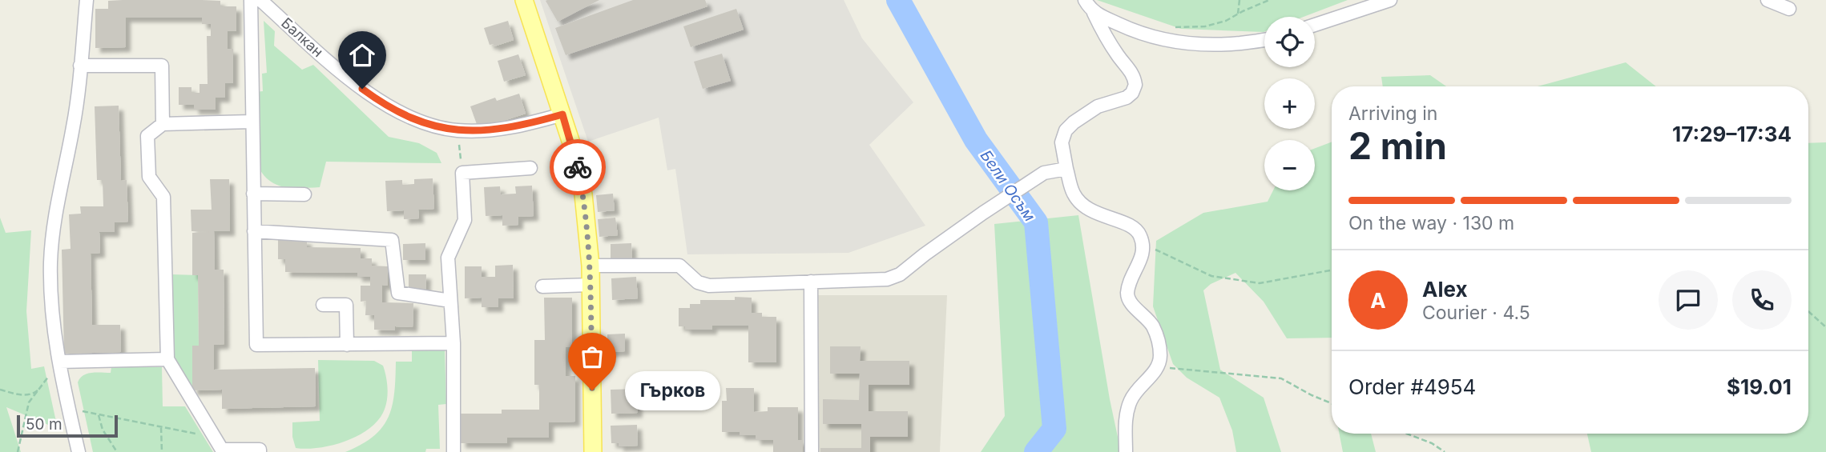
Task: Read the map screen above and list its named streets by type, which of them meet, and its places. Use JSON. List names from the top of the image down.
{
  "streets": {
    "street": ["Балкан"]
  },
  "water": ["Бели Осъм"],
  "places": ["Гърков"],
  "scale_bar": "50 m",
  "page": {
    "map_buttons": ["+", "−"],
    "heading": ["2 min", "Arriving in", "17:29–17:34"],
    "panel": [
      "Alex",
      "Courier · 4.5",
      "Order #4954",
      "$19.01"
    ],
    "bar": "On the way · 130 m",
    "round": "A",
    "bubble": "Гърков",
    "scale": "50 m"
  }
}
